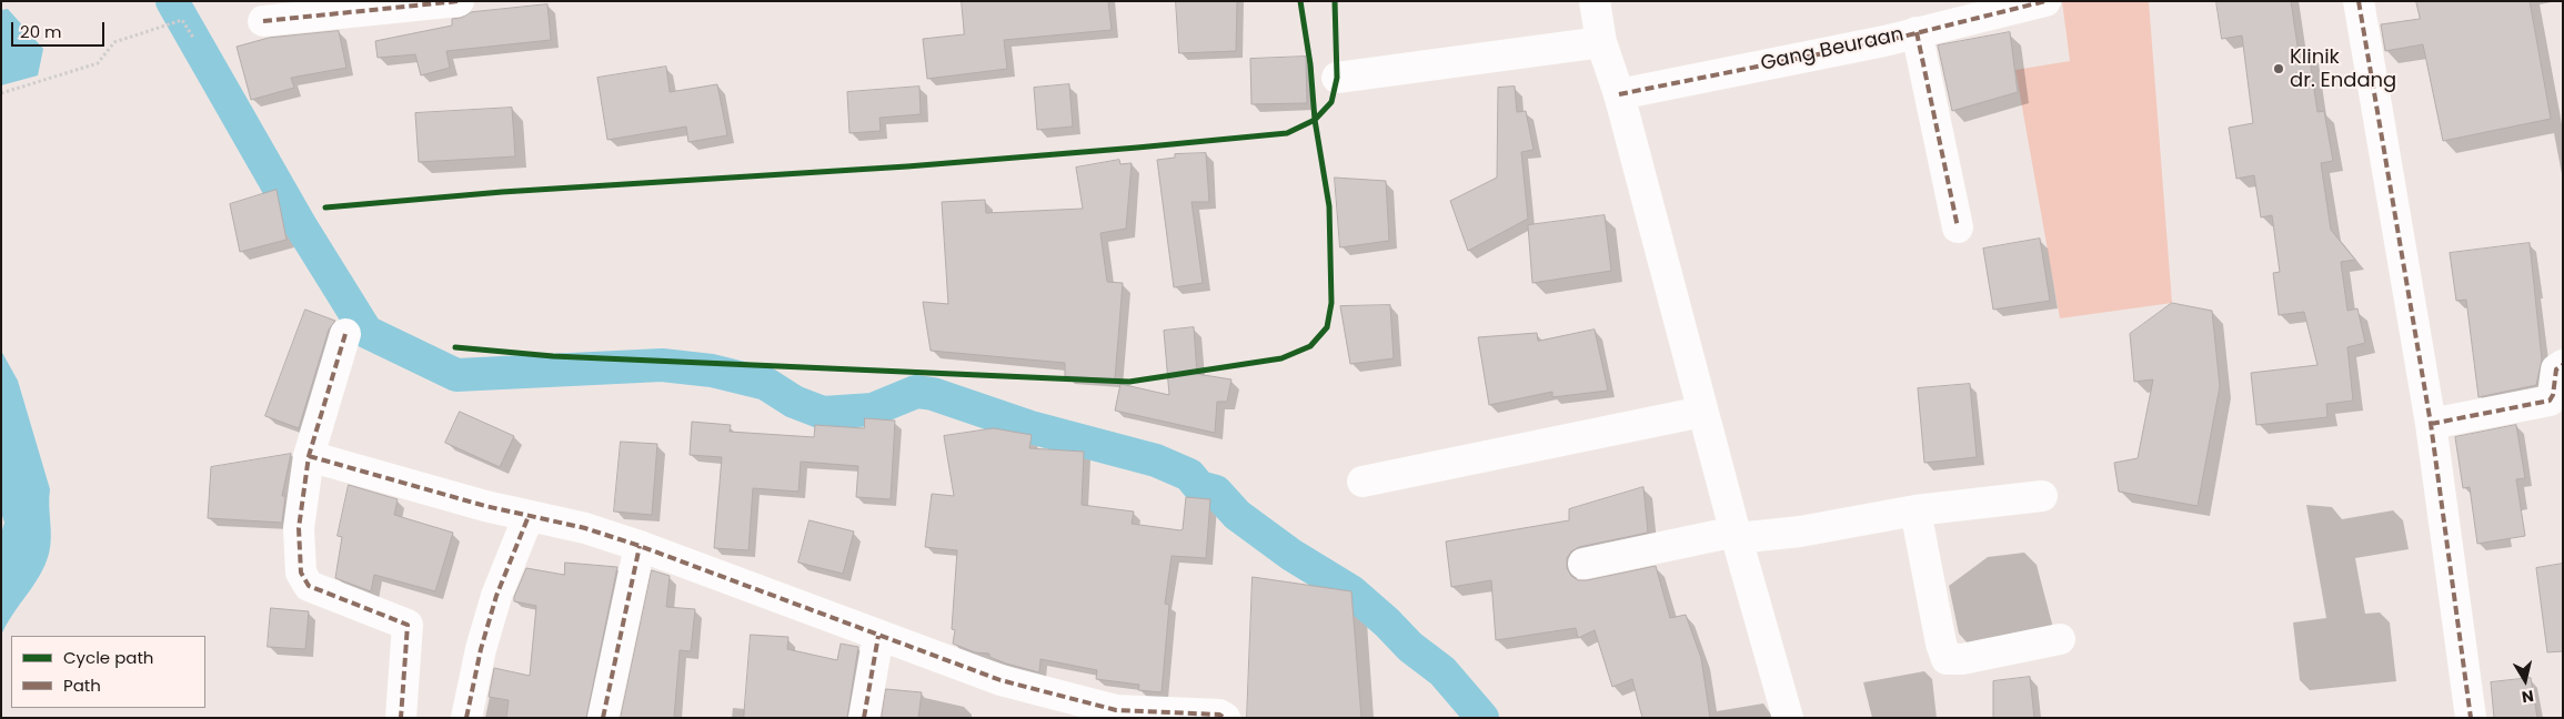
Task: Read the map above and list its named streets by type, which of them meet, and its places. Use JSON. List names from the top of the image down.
{
  "streets": {
    "street": ["Gang Beuraan"]
  },
  "places": ["Klinik dr. Endang"],
  "legend": ["Cycle path", "Path"],
  "scale_bar": "20 m",
  "north": "bottom"
}
